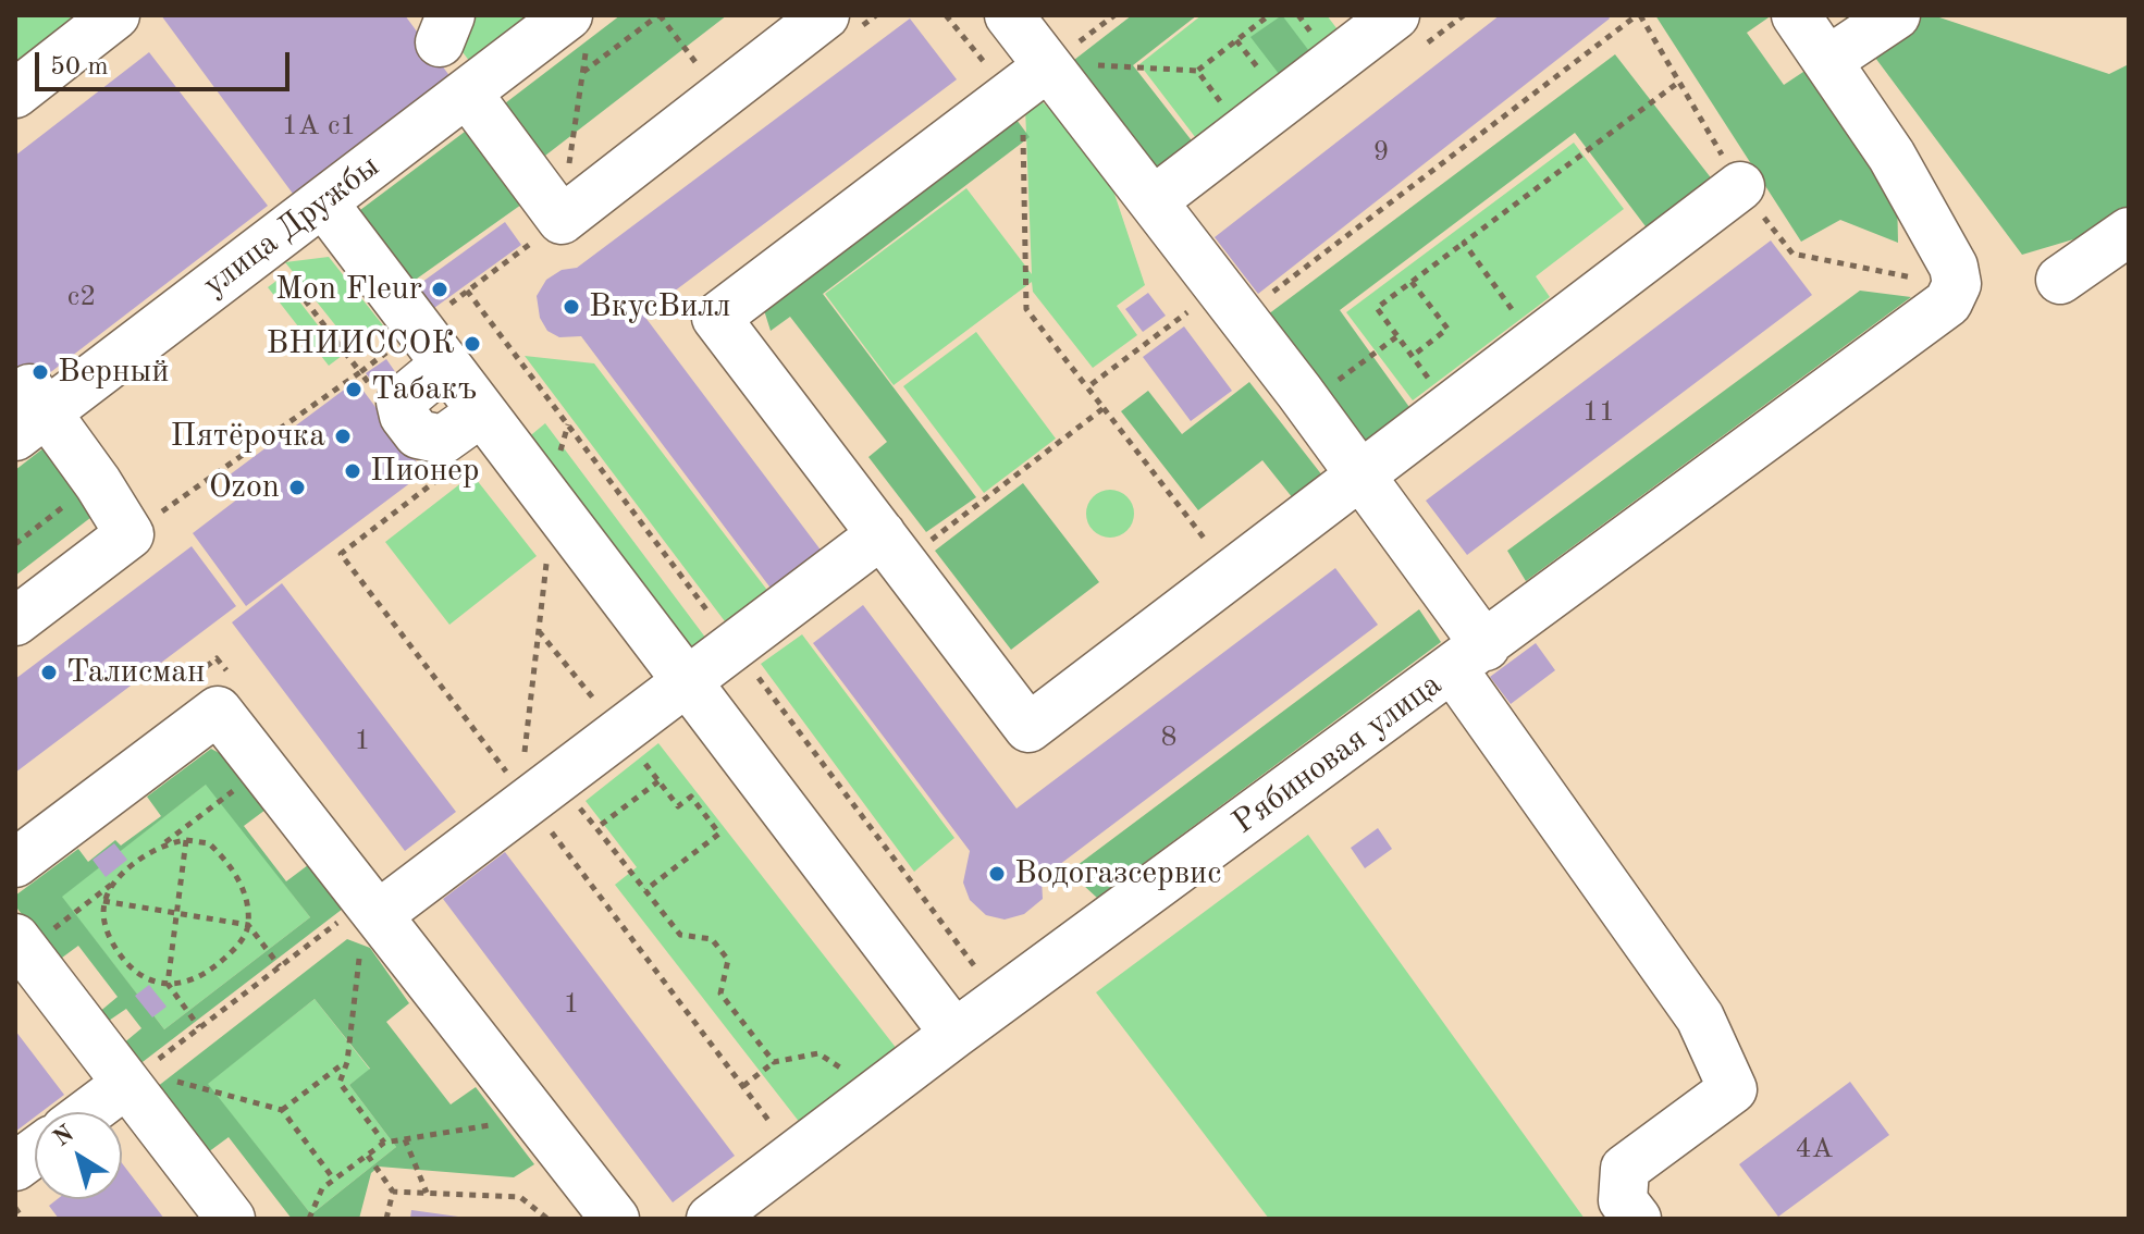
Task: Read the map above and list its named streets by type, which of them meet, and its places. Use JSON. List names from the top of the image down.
{
  "streets": {
    "street": ["улица Дружбы", "Рябиновая улица"]
  },
  "places": [
    "Mon Fleur",
    "ВкусВилл",
    "ВНИИССОК",
    "Верный",
    "Табакъ",
    "Пятёрочка",
    "Пионер",
    "Ozon",
    "Талисман",
    "Водогазсервис"
  ],
  "house_numbers": [
    "1А с1",
    "9",
    "с2",
    "11",
    "8",
    "1",
    "1",
    "4А"
  ],
  "scale_bar": "50 m",
  "north": "top left"
}
